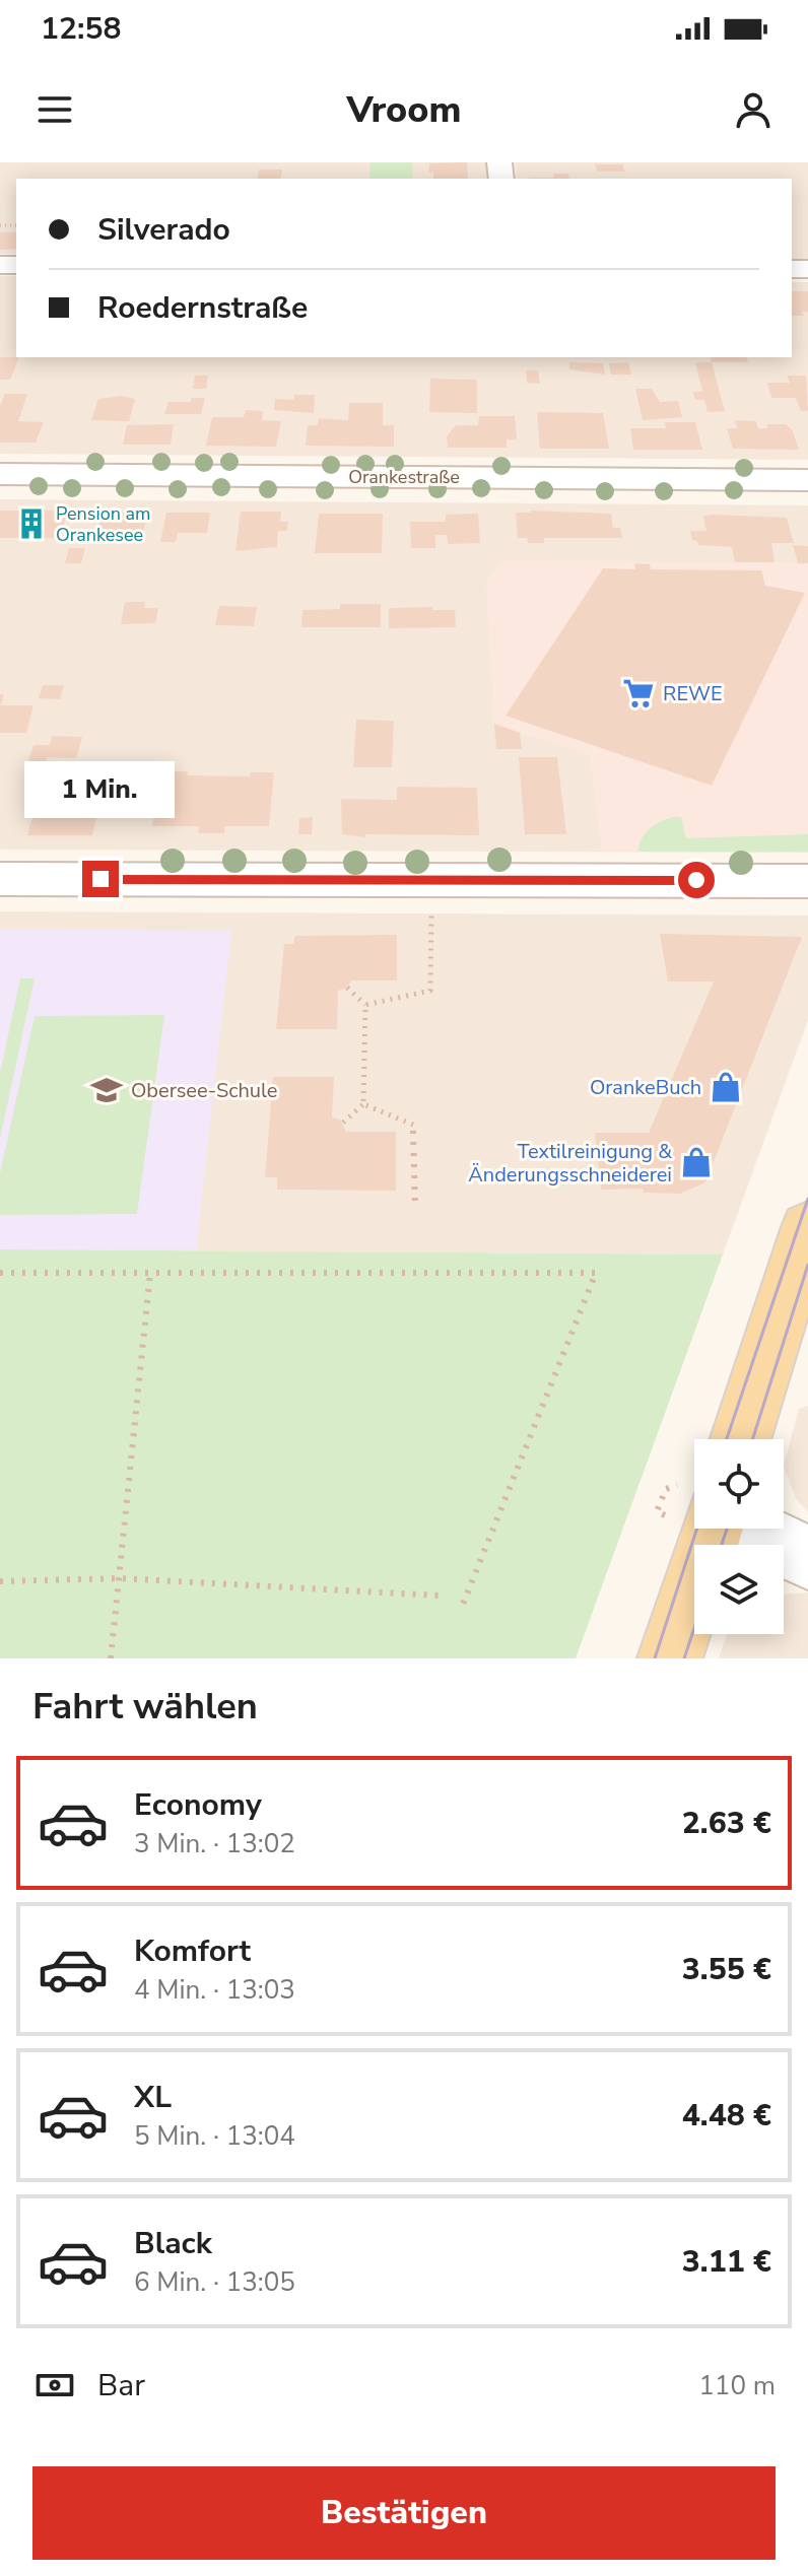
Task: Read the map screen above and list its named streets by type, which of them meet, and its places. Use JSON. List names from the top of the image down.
{
  "streets": {
    "street": ["Orankestraße"]
  },
  "places": {
    "building": ["Pension am Orankesee"],
    "supermarket": ["REWE"],
    "shop": ["OrankeBuch", "Textilreinigung & Änderungsschneiderei"],
    "school or university": ["Obersee-Schule"]
  },
  "page": {
    "status": "12:58",
    "header": "Vroom",
    "banner": ["Silverado", "Roedernstraße"],
    "bubble": "1 Min.",
    "heading": "Fahrt wählen",
    "list": [
      {
        "name": "Economy",
        "note": "3 Min. · 13:02",
        "value": "2.63 €"
      },
      {
        "name": "Komfort",
        "note": "4 Min. · 13:03",
        "value": "3.55 €"
      },
      {
        "name": "XL",
        "note": "5 Min. · 13:04",
        "value": "4.48 €"
      },
      {
        "name": "Black",
        "note": "6 Min. · 13:05",
        "value": "3.11 €"
      }
    ],
    "pay": ["Bar", "110 m"],
    "buttons": "Bestätigen"
  }
}
